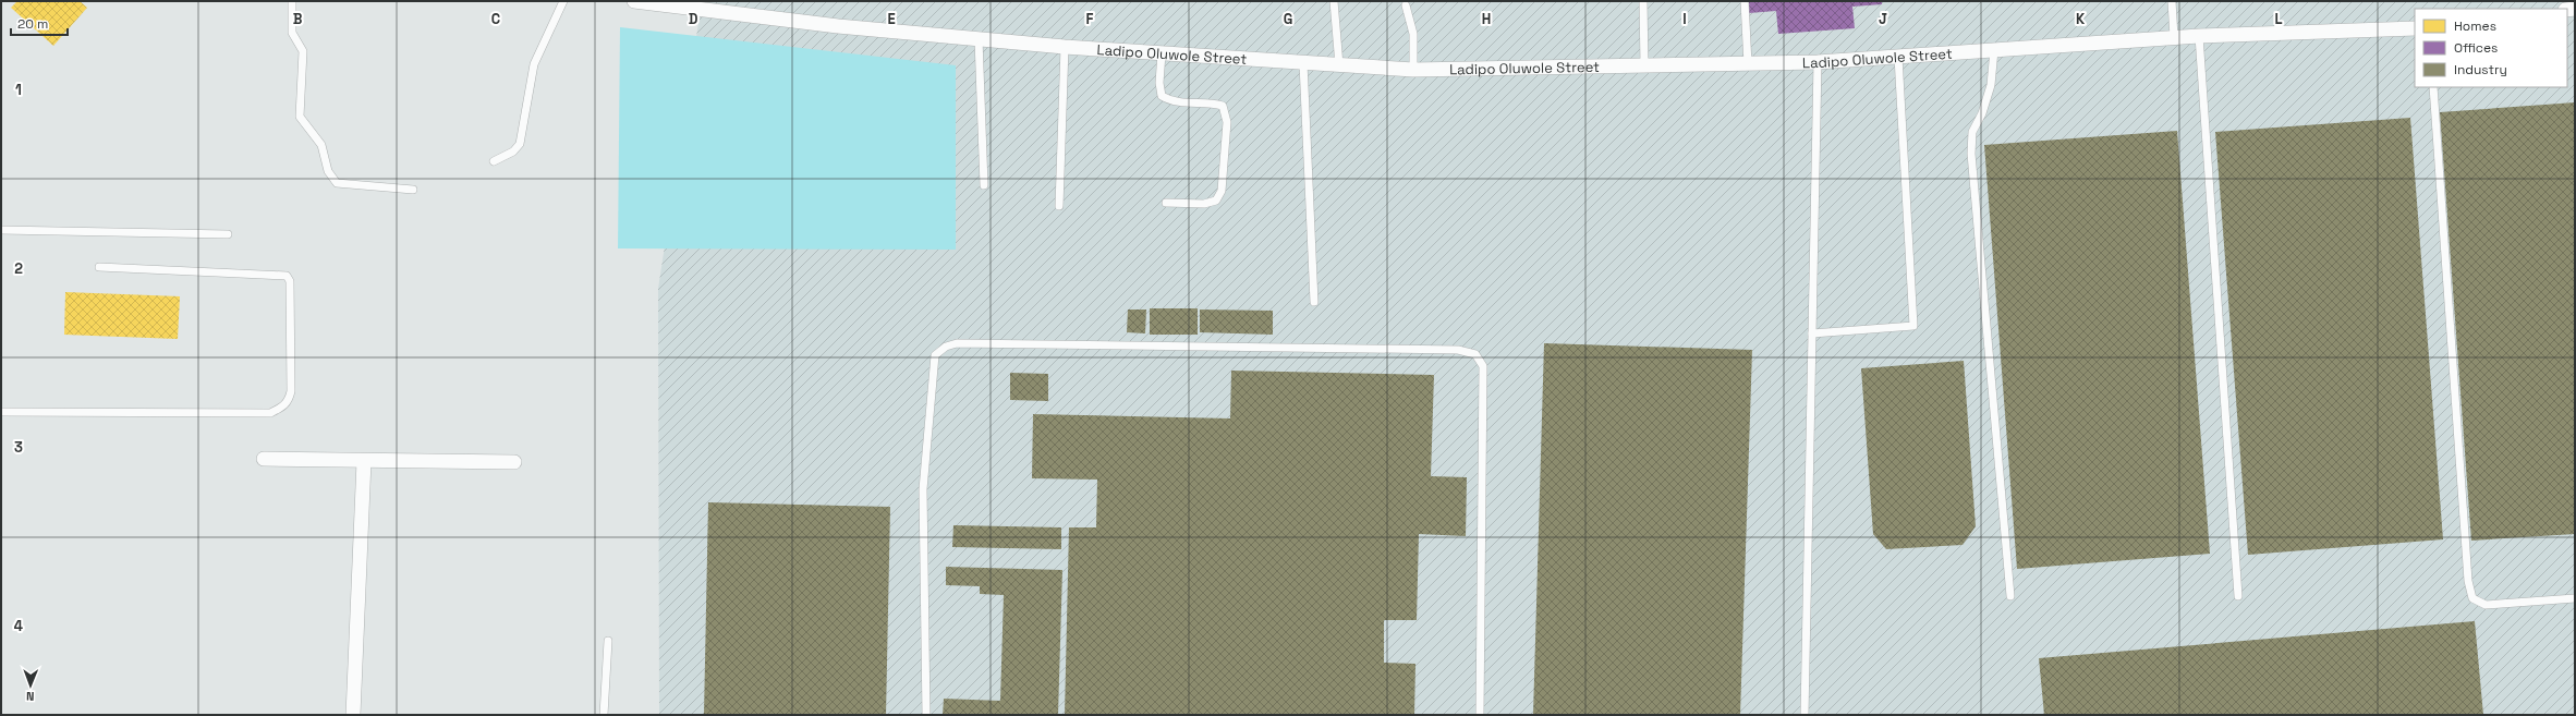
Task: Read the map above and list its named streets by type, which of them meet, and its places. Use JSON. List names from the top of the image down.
{
  "streets": {
    "street": ["Ladipo Oluwole Street"]
  },
  "legend": ["Homes", "Offices", "Industry"],
  "scale_bar": "20 m",
  "north": "bottom",
  "grid": {
    "columns": [
      "B",
      "C",
      "D",
      "E",
      "F",
      "G",
      "H",
      "I",
      "J",
      "K",
      "L"
    ],
    "rows": [
      "1",
      "2",
      "3",
      "4"
    ]
  }
}
